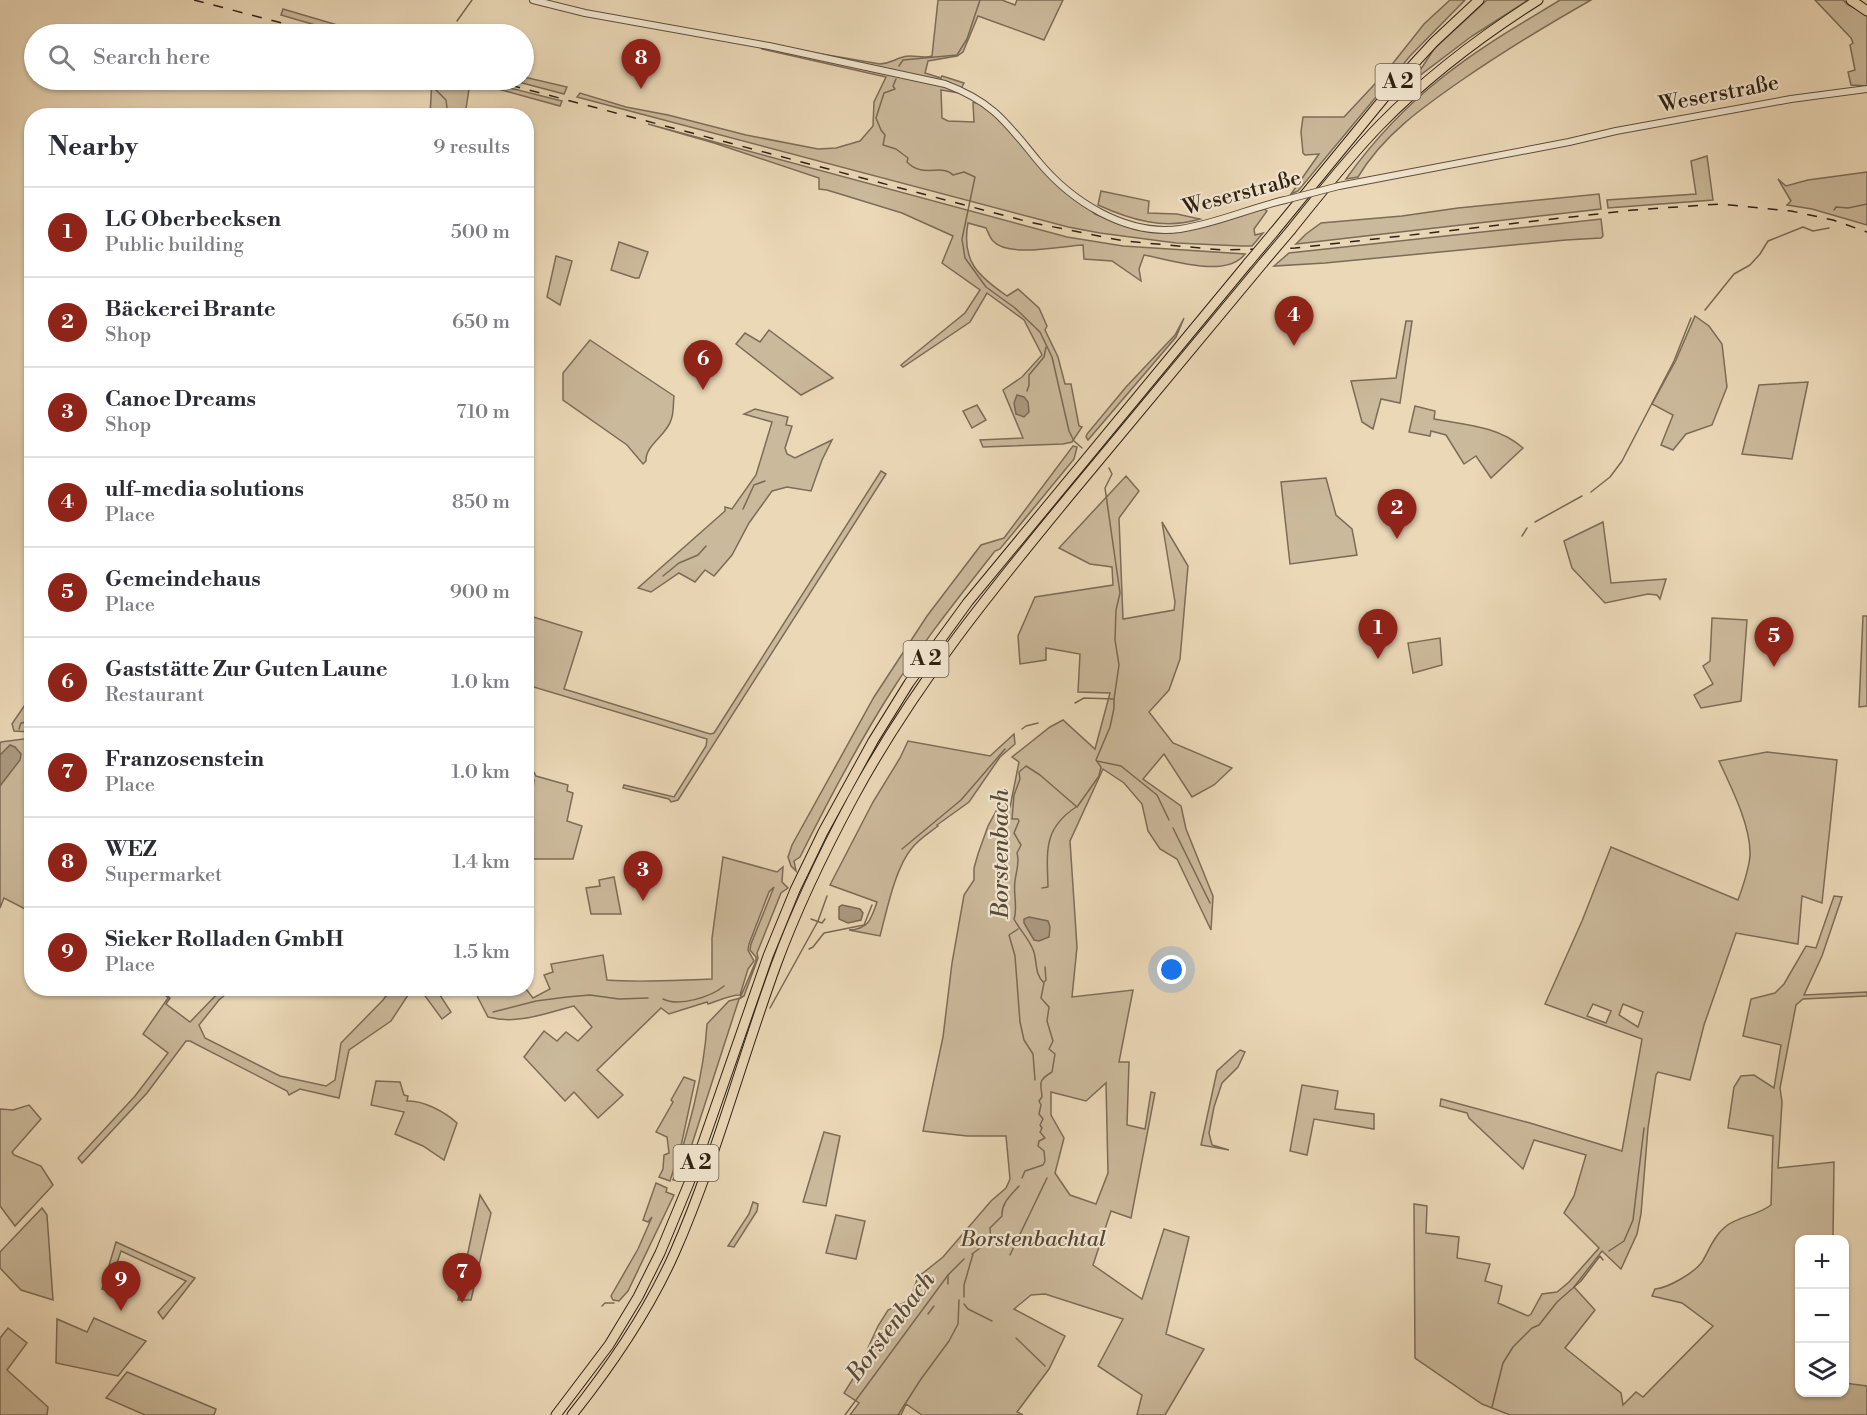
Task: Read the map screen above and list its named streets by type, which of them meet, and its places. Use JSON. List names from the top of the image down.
{
  "streets": {
    "highway": ["A 2"],
    "street": ["Weserstraße"]
  },
  "water": ["Borstenbach"],
  "parks": ["Borstenbachtal"],
  "page": {
    "search": "Search here",
    "pins": [
      "8",
      "4",
      "6",
      "2",
      "1",
      "5",
      "3",
      "7",
      "9"
    ],
    "heading": ["Nearby", "9 results"],
    "list": [
      {
        "mark": "1",
        "name": "LG Oberbecksen",
        "note": "Public building",
        "value": "500 m"
      },
      {
        "mark": "2",
        "name": "Bäckerei Brante",
        "note": "Shop",
        "value": "650 m"
      },
      {
        "mark": "3",
        "name": "Canoe Dreams",
        "note": "Shop",
        "value": "710 m"
      },
      {
        "mark": "4",
        "name": "ulf-media solutions",
        "note": "Place",
        "value": "850 m"
      },
      {
        "mark": "5",
        "name": "Gemeindehaus",
        "note": "Place",
        "value": "900 m"
      },
      {
        "mark": "6",
        "name": "Gaststätte Zur Guten Laune",
        "note": "Restaurant",
        "value": "1.0 km"
      },
      {
        "mark": "7",
        "name": "Franzosenstein",
        "note": "Place",
        "value": "1.0 km"
      },
      {
        "mark": "8",
        "name": "WEZ",
        "note": "Supermarket",
        "value": "1.4 km"
      },
      {
        "mark": "9",
        "name": "Sieker Rolladen GmbH",
        "note": "Place",
        "value": "1.5 km"
      }
    ],
    "map_buttons": ["+", "−"]
  }
}
